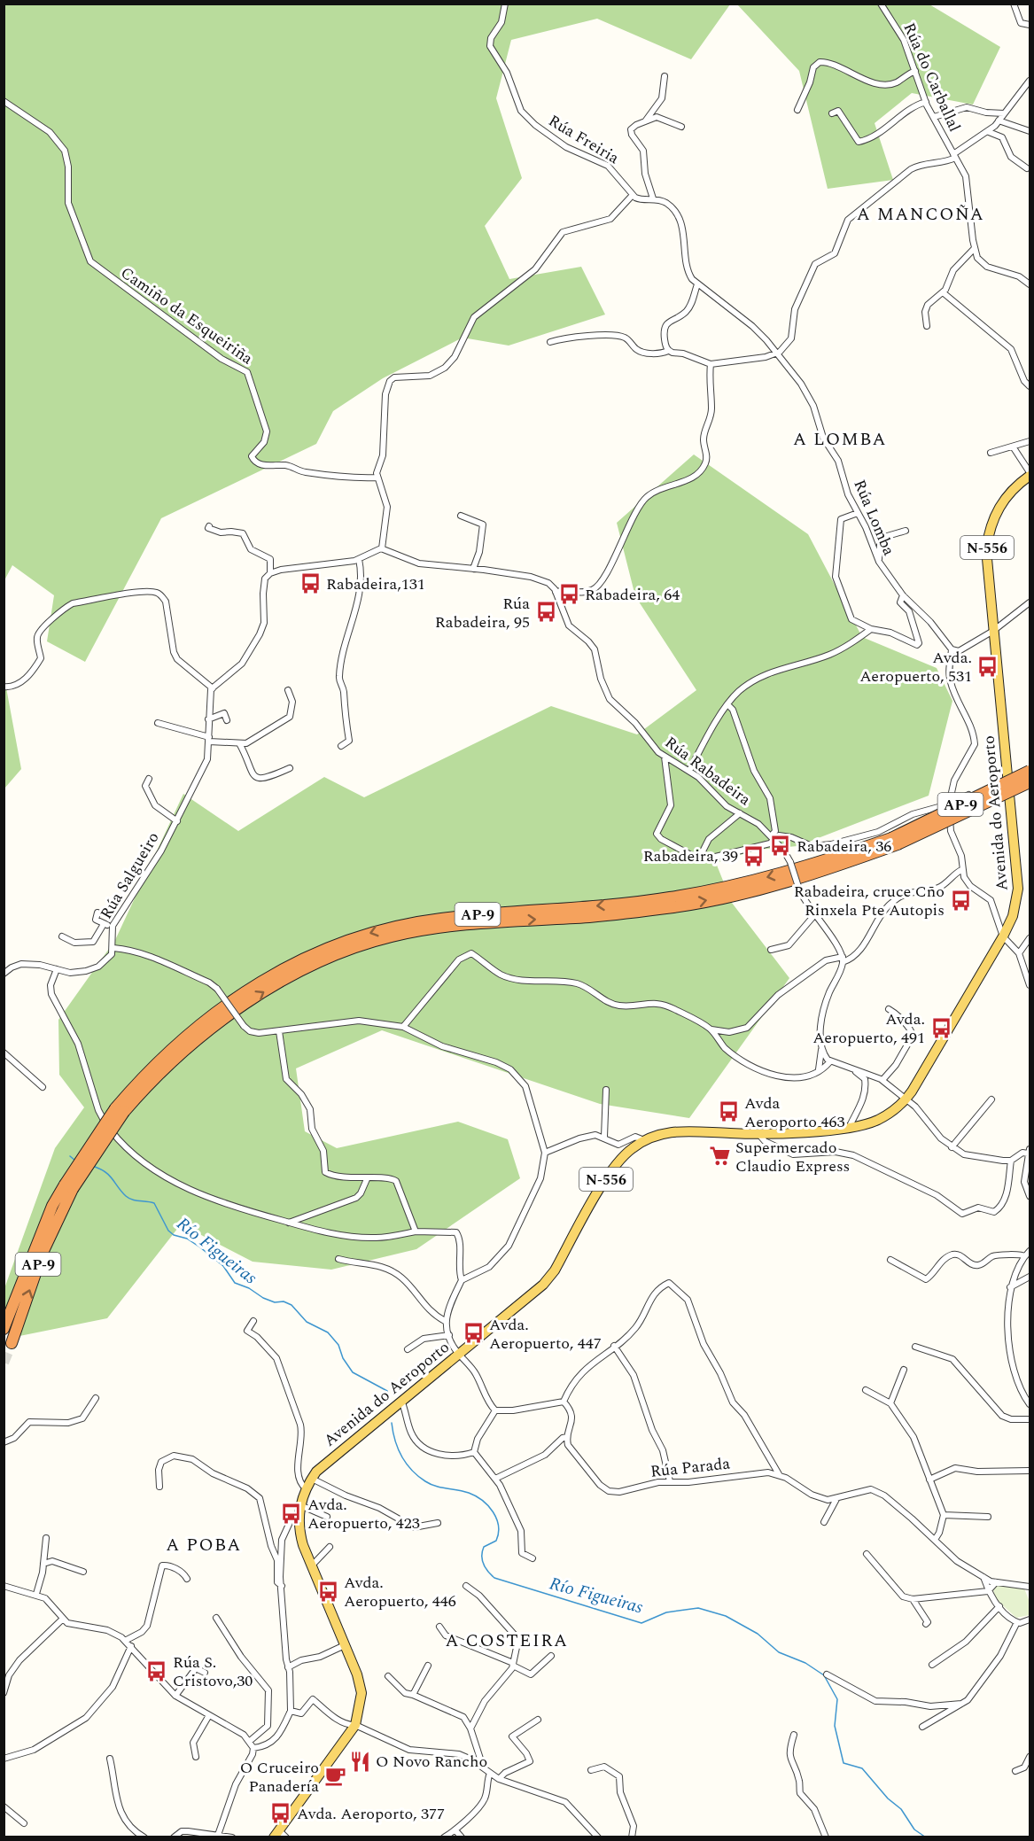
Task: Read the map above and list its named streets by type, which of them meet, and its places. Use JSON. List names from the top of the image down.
{
  "streets": {
    "highway": ["AP-9"],
    "main road": ["N-556", "Avenida do Aeroporto"],
    "street": [
      "Rúa do Carballal",
      "Rúa Freiria",
      "Camiño da Esqueiriña",
      "Rúa Lomba",
      "Rúa Rabadeira",
      "Rúa Salgueiro",
      "Rúa Parada"
    ]
  },
  "districts": [
    "A MANCOÑA",
    "A LOMBA",
    "A POBA",
    "A COSTEIRA"
  ],
  "water": ["Río Figueiras"],
  "places": {
    "bus stop": [
      "Rabadeira,131",
      "Rabadeira, 64",
      "Rúa Rabadeira, 95",
      "Avda. Aeropuerto, 531",
      "Rabadeira, 36",
      "Rabadeira, 39",
      "Rabadeira, cruce Cño Rinxela Pte Autopis",
      "Avda. Aeropuerto, 491",
      "Avda Aeroporto 463",
      "Avda. Aeropuerto, 447",
      "Avda. Aeropuerto, 423",
      "Avda. Aeropuerto, 446",
      "Rúa S. Cristovo,30",
      "Avda. Aeroporto, 377"
    ],
    "supermarket": ["Supermercado Claudio Express"],
    "restaurant": ["O Novo Rancho"],
    "cafe": ["O Cruceiro Panadería"]
  }
}
